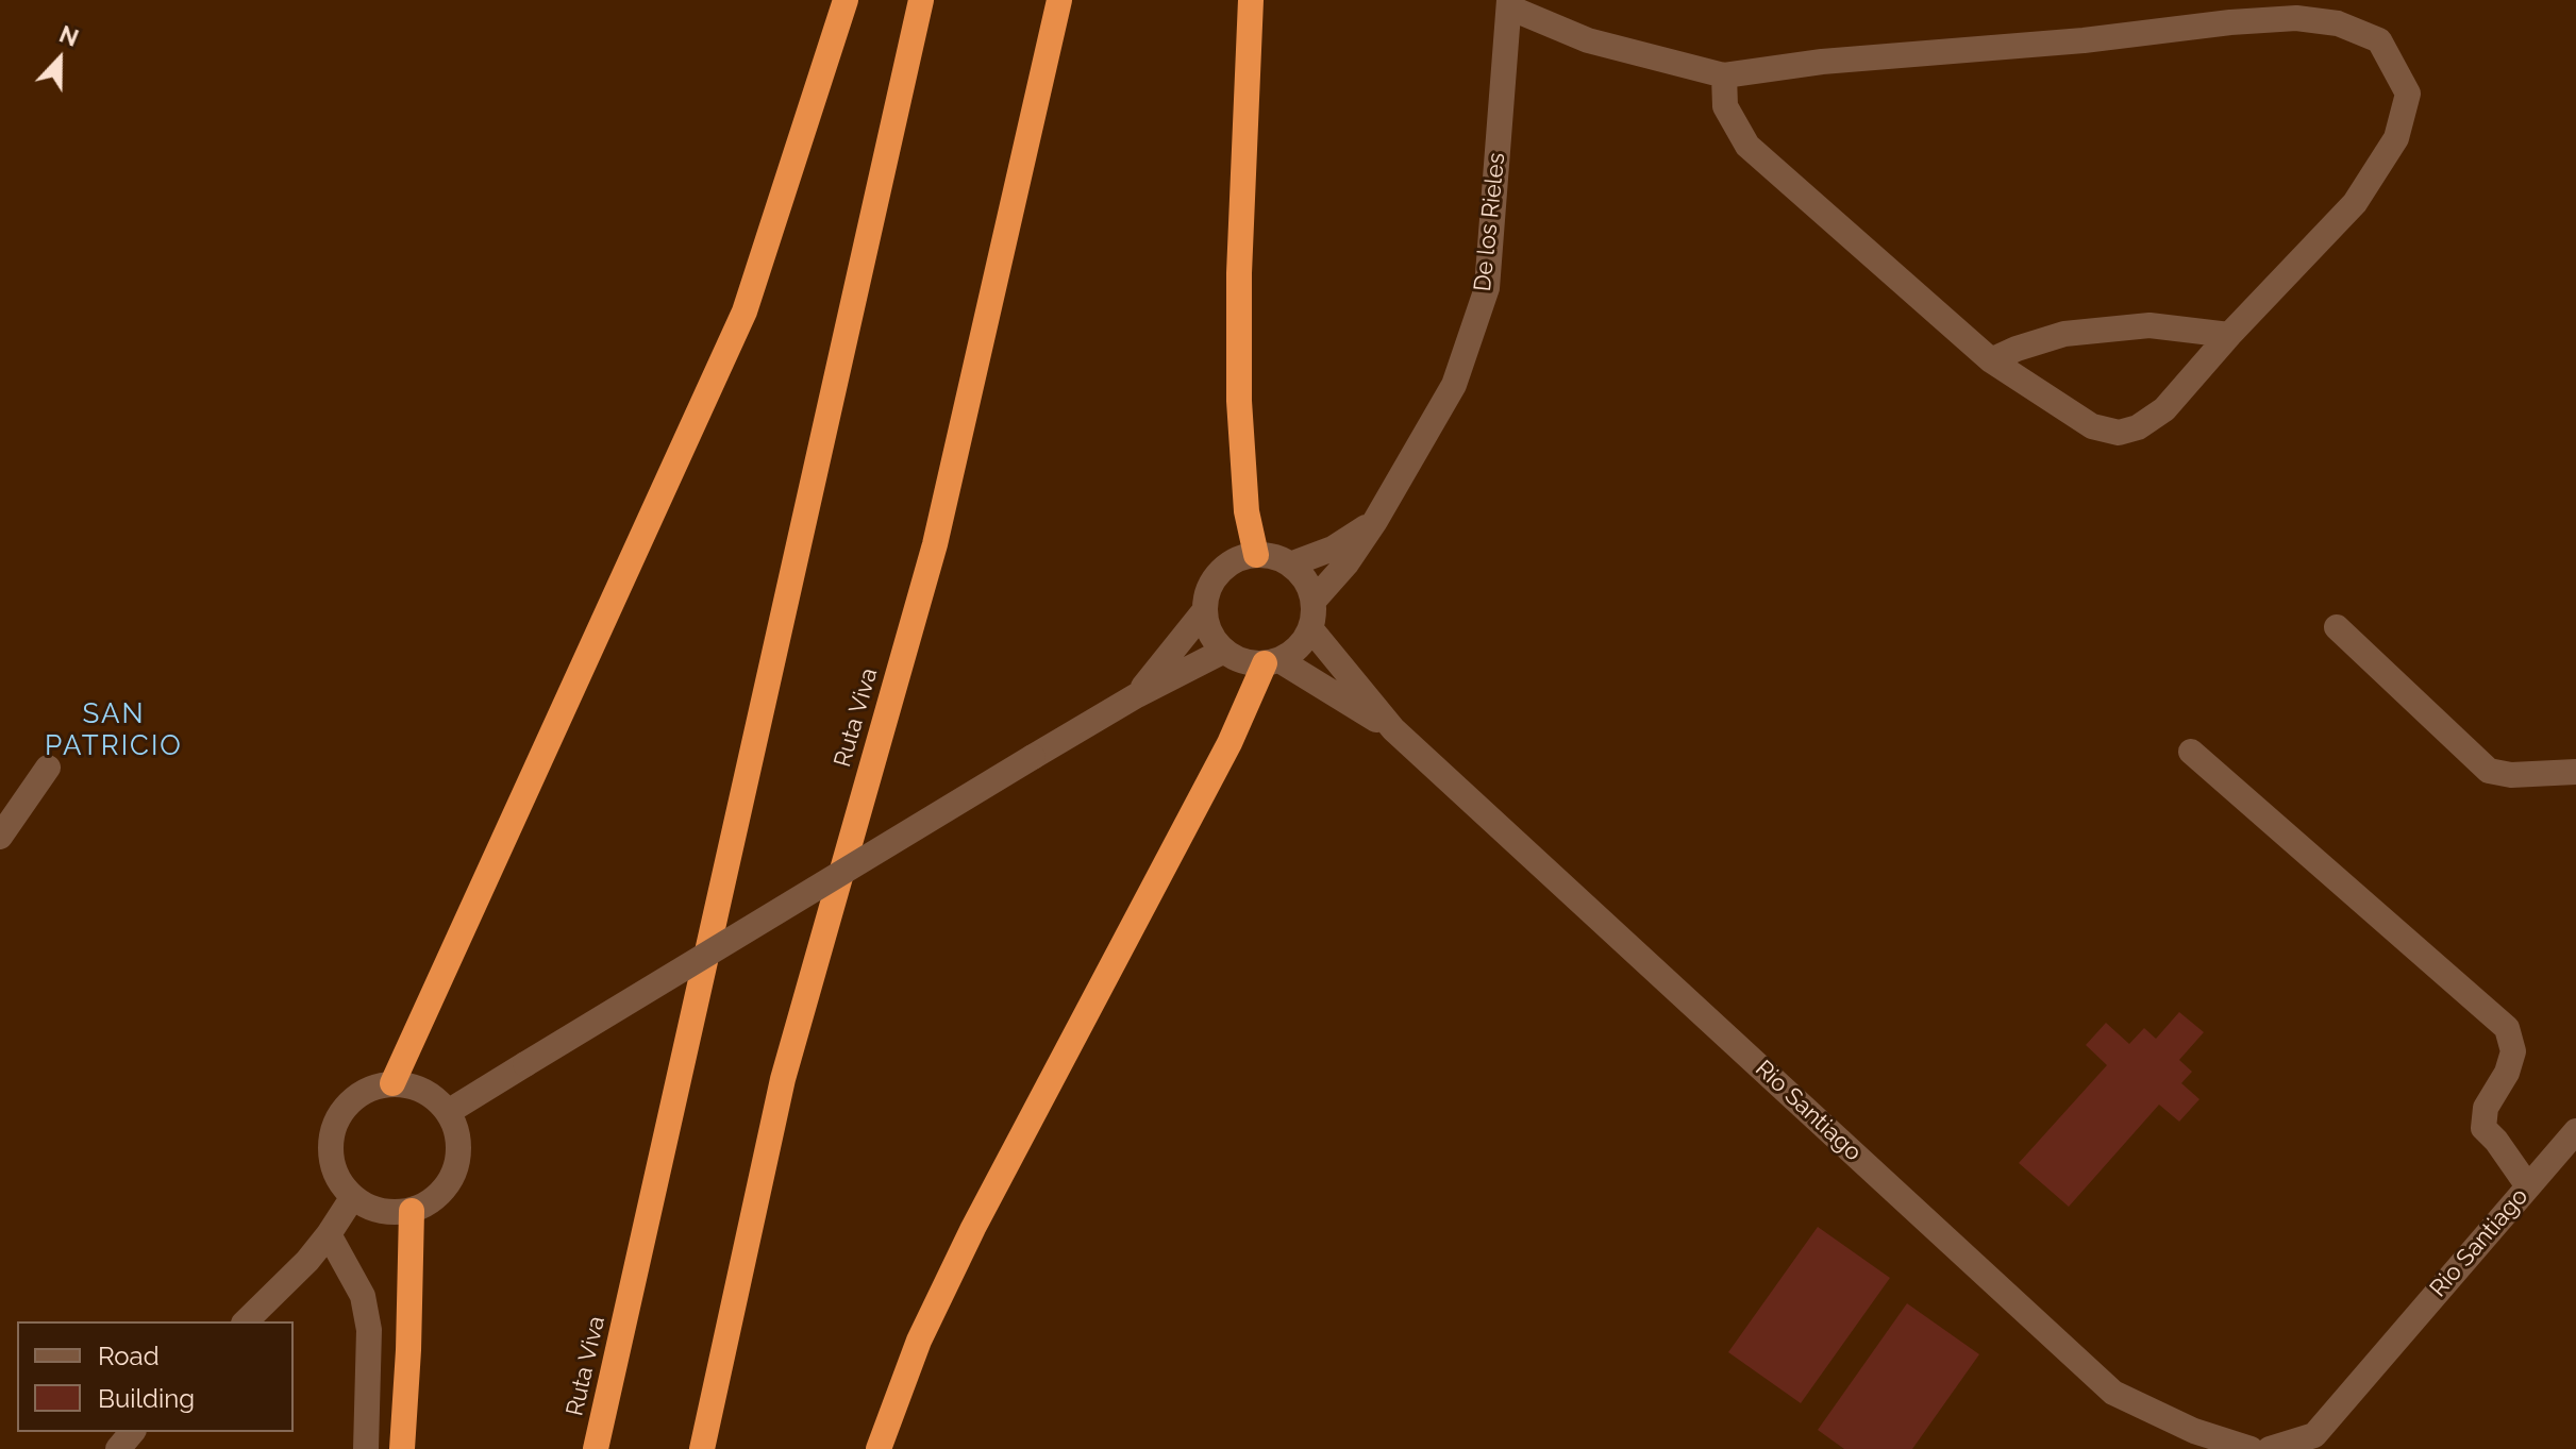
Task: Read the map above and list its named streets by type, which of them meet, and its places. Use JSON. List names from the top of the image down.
{
  "streets": {
    "highway": ["Ruta Viva"],
    "street": ["De los Rieles", "Rio Santiago"]
  },
  "crossings": [
    ["De los Rieles", "Rio Santiago"]
  ],
  "districts": ["SAN PATRICIO"],
  "legend": ["Road", "Building"],
  "north": "top"
}
